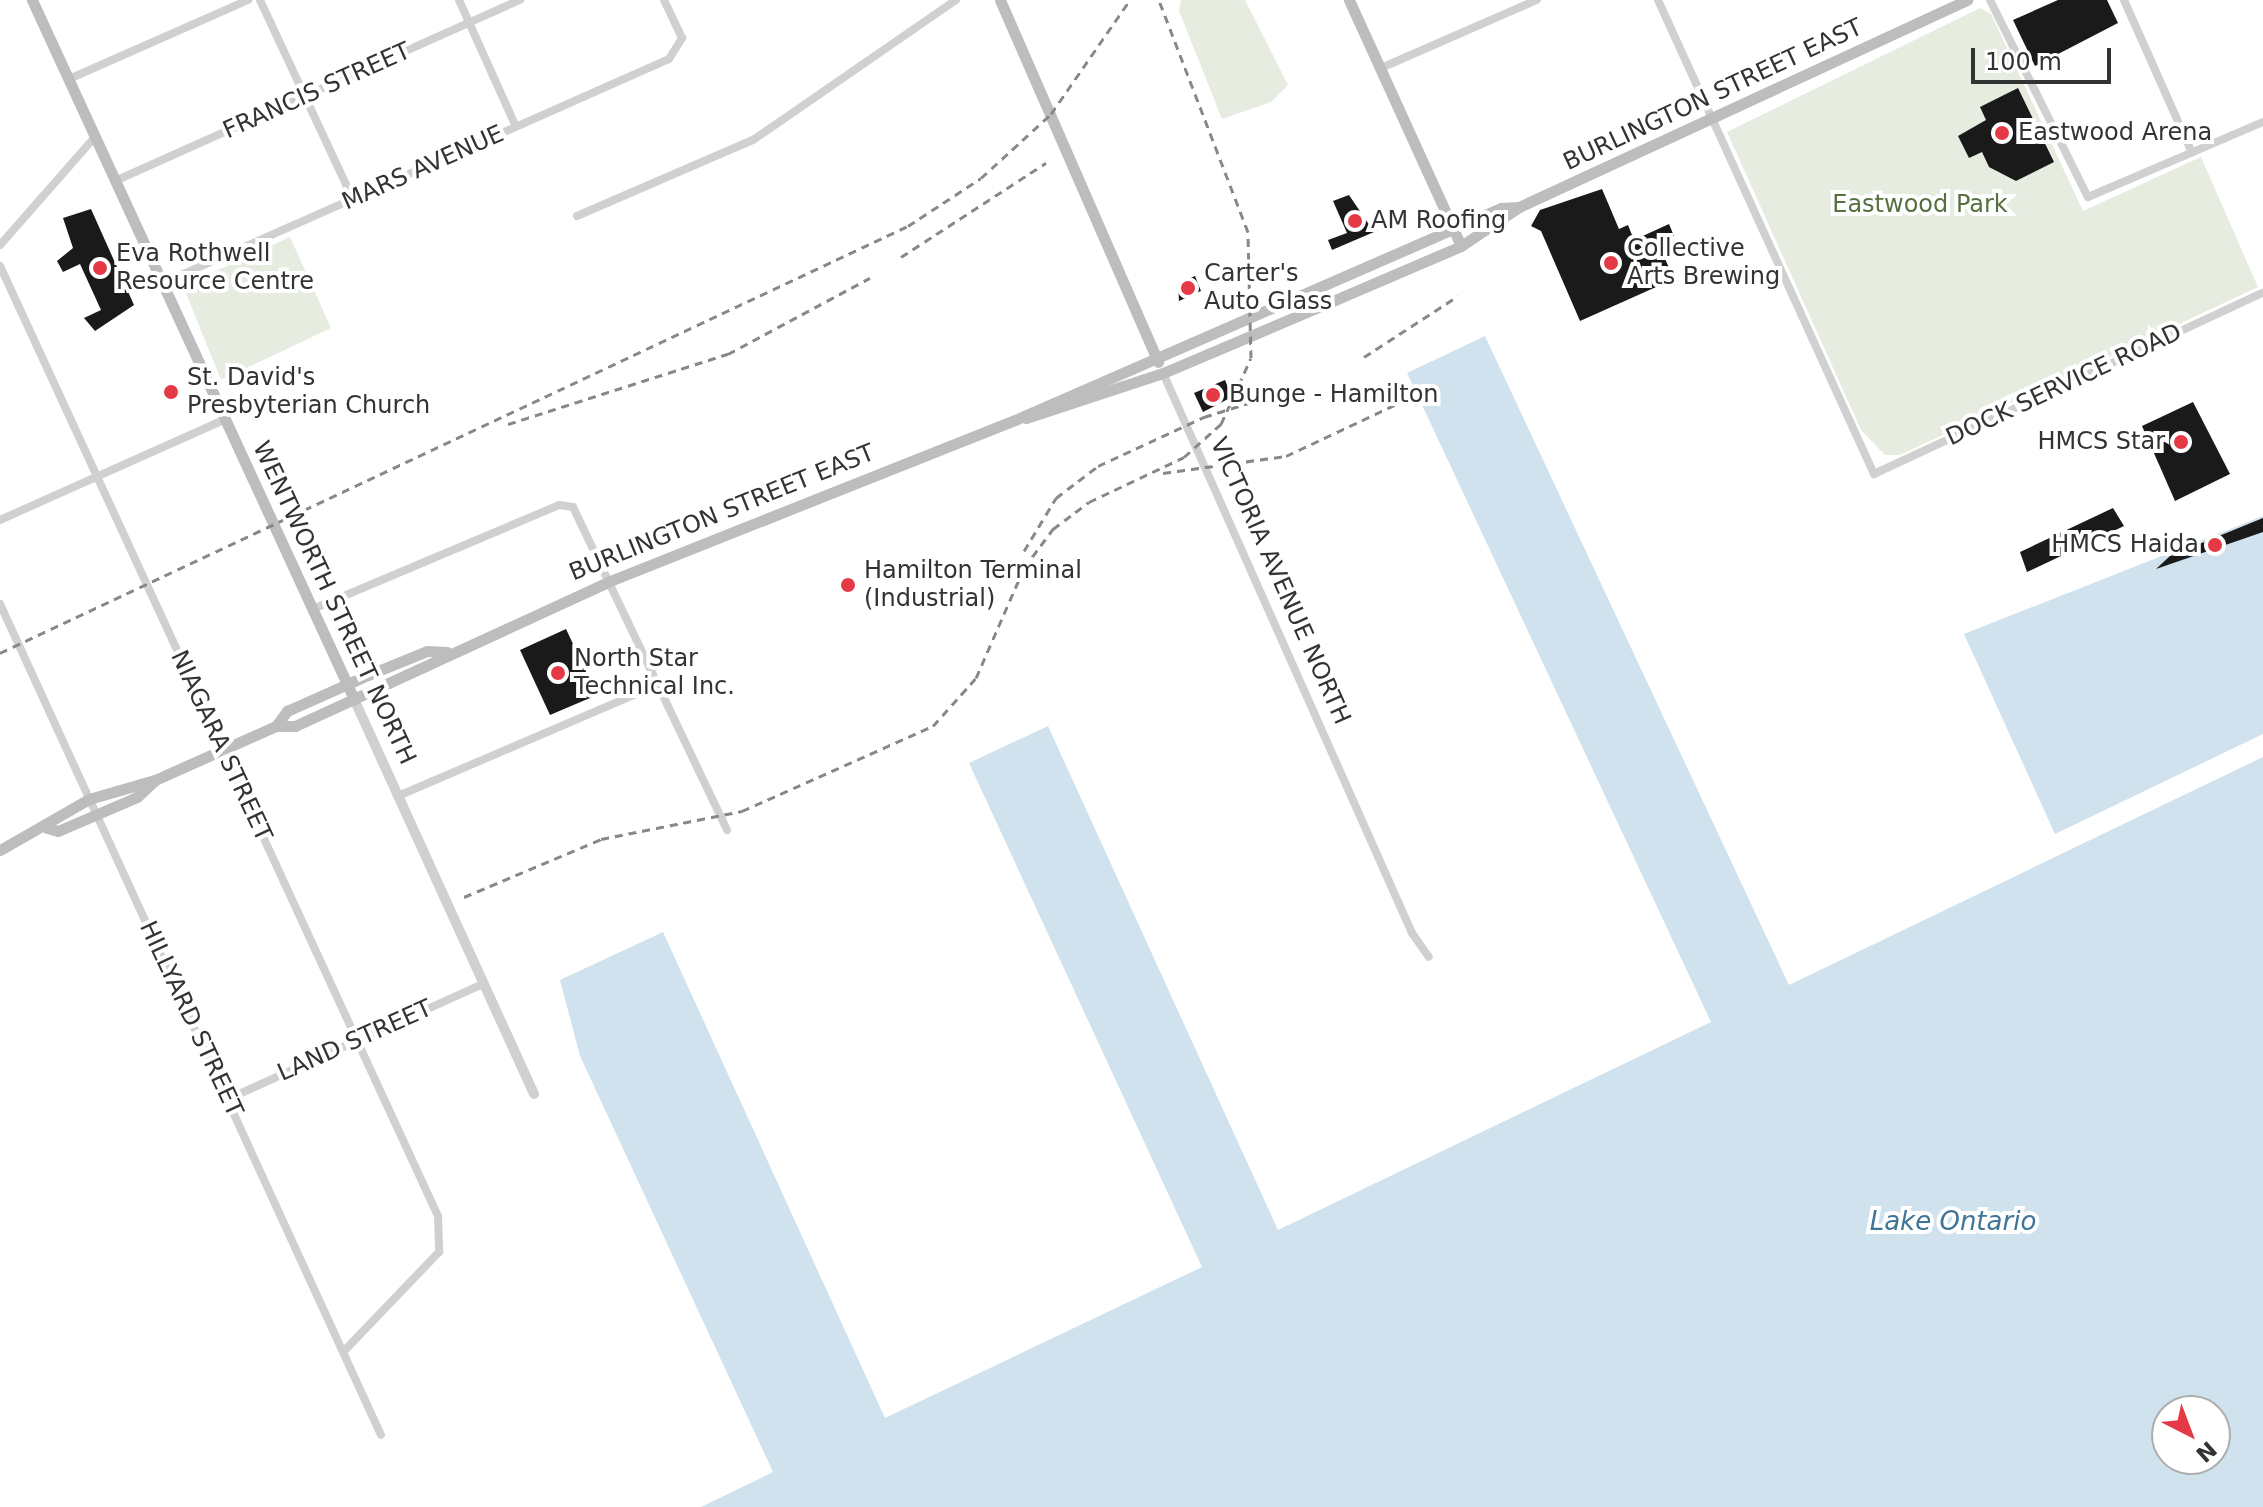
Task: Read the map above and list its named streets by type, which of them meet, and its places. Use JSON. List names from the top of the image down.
{
  "streets": {
    "main road": ["BURLINGTON STREET EAST", "VICTORIA AVENUE NORTH", "WENTWORTH STREET NORTH"],
    "street": [
      "FRANCIS STREET",
      "MARS AVENUE",
      "DOCK SERVICE ROAD",
      "NIAGARA STREET",
      "HILLYARD STREET",
      "LAND STREET"
    ]
  },
  "crossings": [
    ["FRANCIS STREET", "WENTWORTH STREET NORTH"],
    ["BURLINGTON STREET EAST", "DOCK SERVICE ROAD"],
    ["BURLINGTON STREET EAST", "VICTORIA AVENUE NORTH"],
    ["BURLINGTON STREET EAST", "WENTWORTH STREET NORTH"],
    ["BURLINGTON STREET EAST", "NIAGARA STREET"],
    ["BURLINGTON STREET EAST", "HILLYARD STREET"],
    ["MARS AVENUE", "WENTWORTH STREET NORTH"],
    ["WENTWORTH STREET NORTH", "LAND STREET"],
    ["NIAGARA STREET", "HILLYARD STREET"],
    ["NIAGARA STREET", "LAND STREET"],
    ["HILLYARD STREET", "LAND STREET"]
  ],
  "water": ["Lake Ontario"],
  "parks": ["Eastwood Park"],
  "places": [
    "Eastwood Arena",
    "AM Roofing",
    "Collective Arts Brewing",
    "Eva Rothwell Resource Centre",
    "Carter's Auto Glass",
    "St. David's Presbyterian Church",
    "Bunge - Hamilton",
    "HMCS Star",
    "HMCS Haida",
    "Hamilton Terminal (Industrial)",
    "North Star Technical Inc."
  ],
  "scale_bar": "100 m",
  "north": "bottom right"
}
